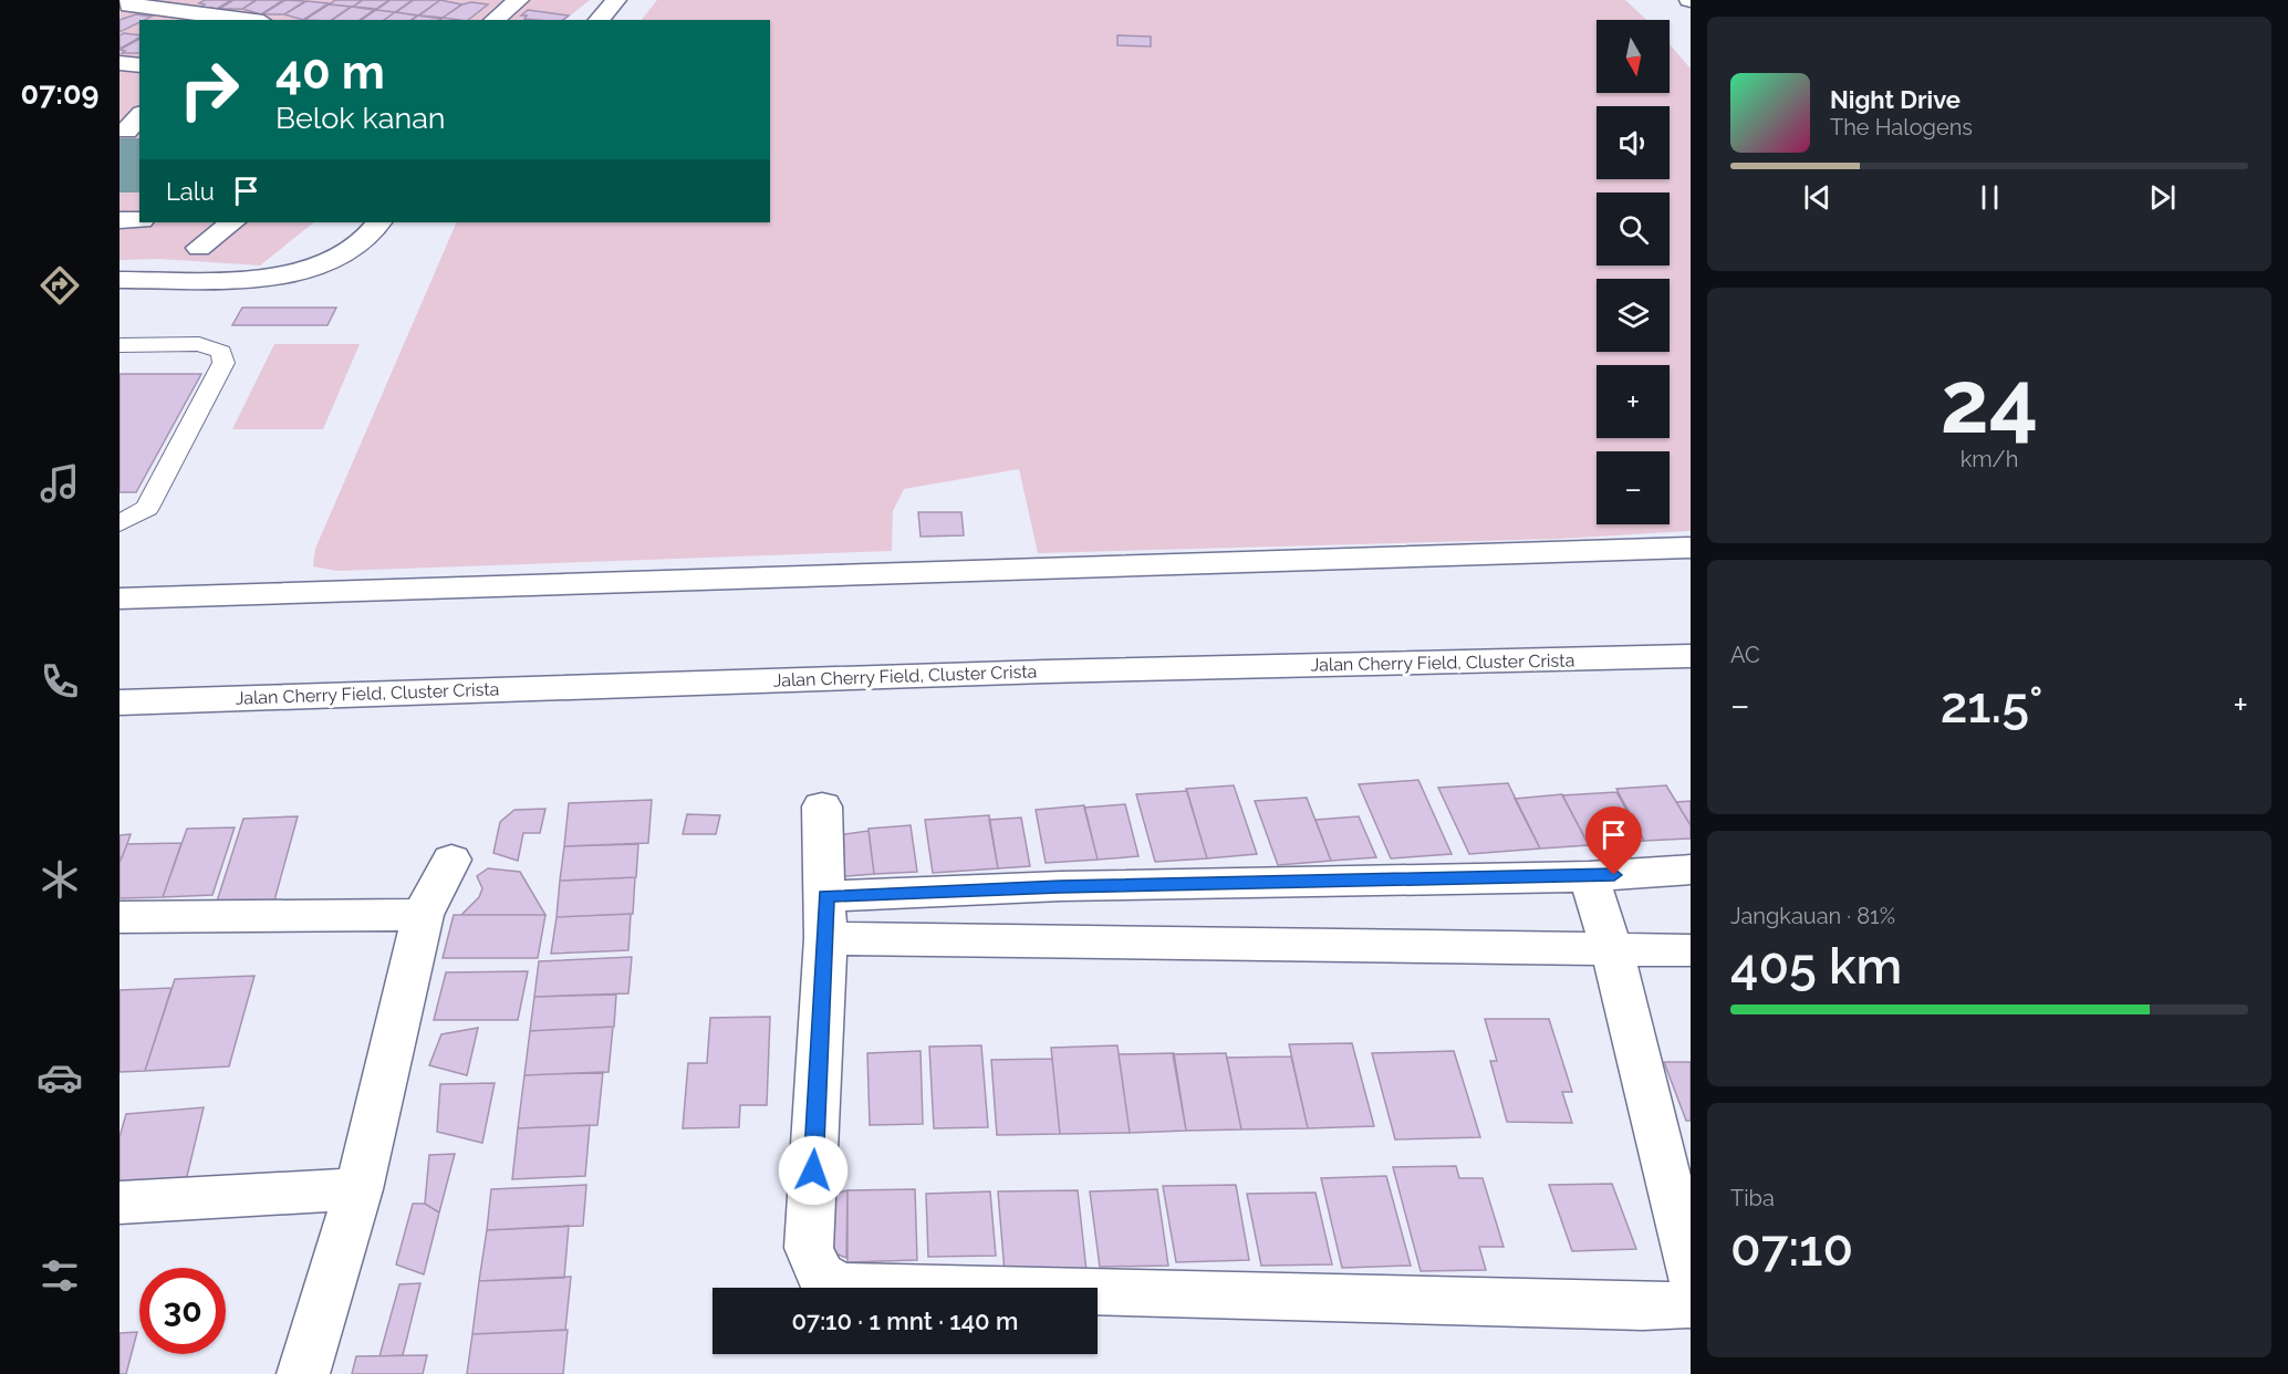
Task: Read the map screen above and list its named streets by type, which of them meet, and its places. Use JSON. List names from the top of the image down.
{
  "streets": {
    "street": ["Jalan Cherry Field, Cluster Crista"]
  },
  "north": "bottom",
  "page": {
    "tabs": "07:09",
    "map_buttons": ["+", "−"],
    "turn": ["40 m", "Belok kanan"],
    "song": ["Night Drive", "The Halogens"],
    "then": "Lalu",
    "tile": [
      ["24", "km/h"],
      "AC",
      ["Jangkauan · 81%", "405 km"],
      ["Tiba", "07:10"]
    ],
    "heat": ["−", "21.5°", "+"],
    "limit": "30",
    "trip": "07:10 · 1 mnt · 140 m"
  }
}
